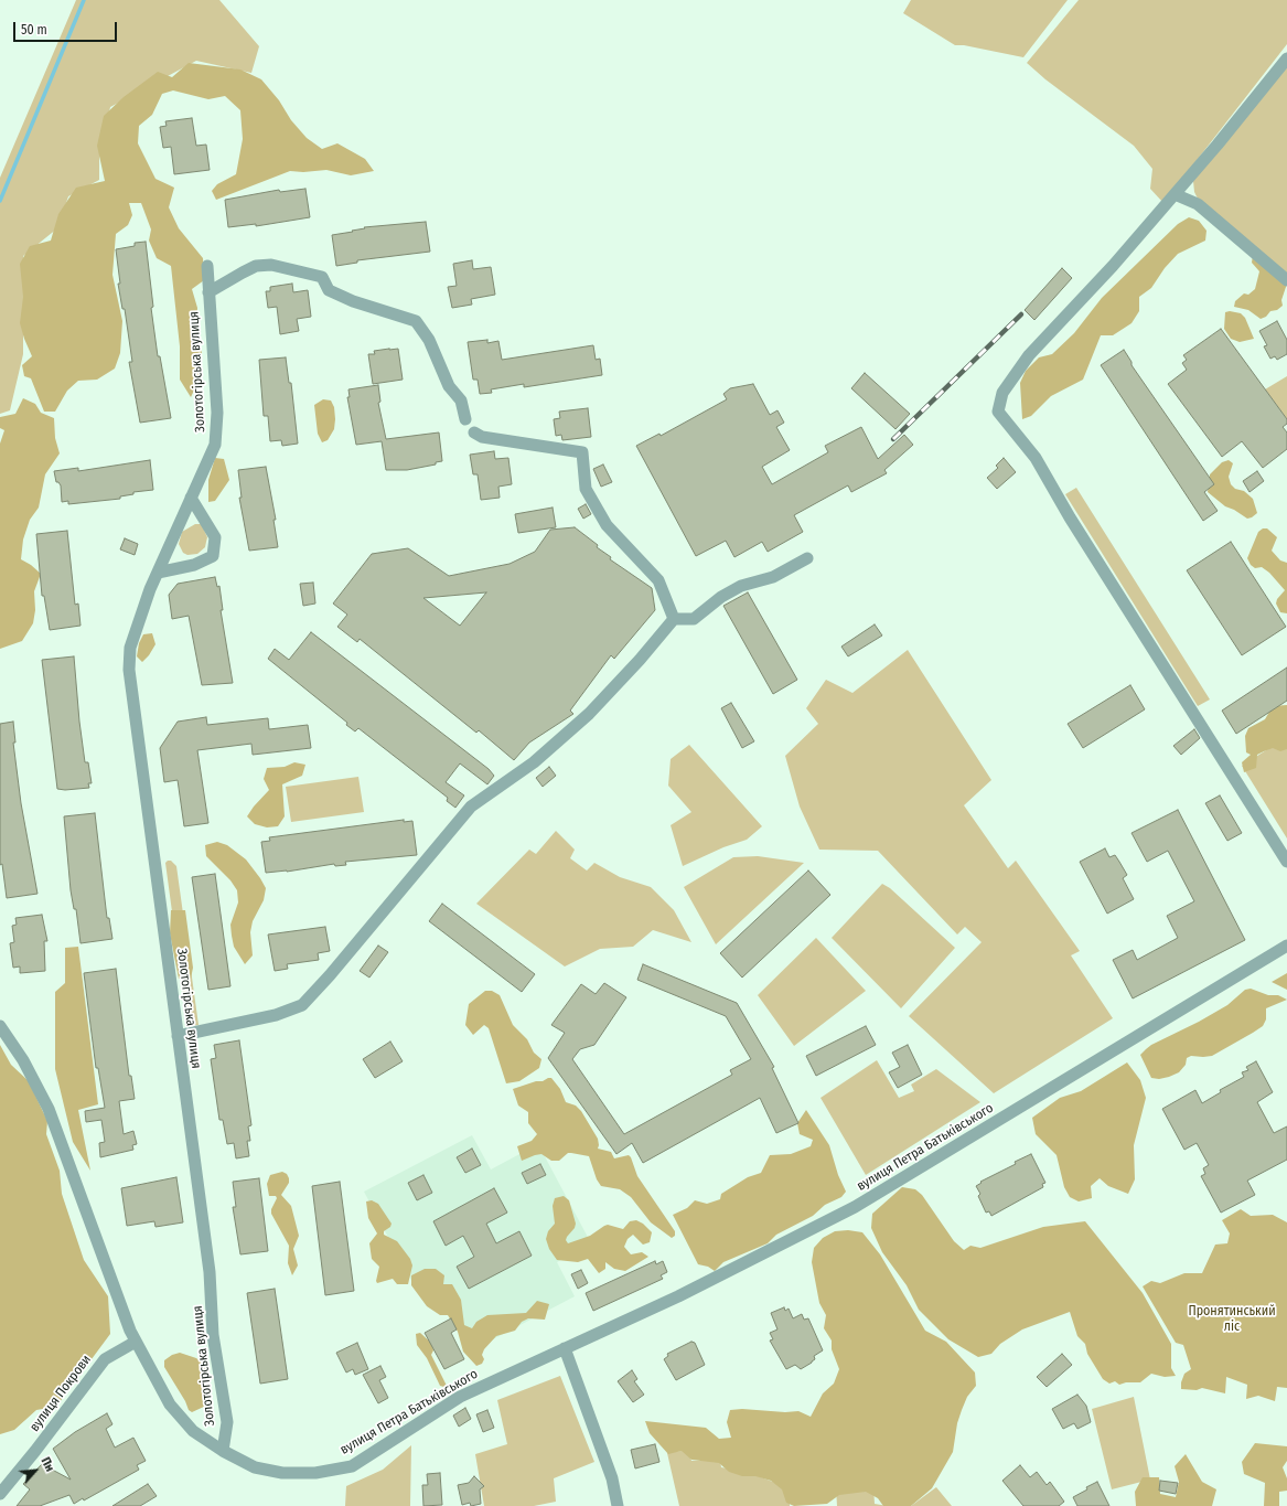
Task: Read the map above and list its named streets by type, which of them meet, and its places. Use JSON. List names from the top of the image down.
{
  "streets": {
    "street": ["Золотогірська вулиця", "вулиця Петра Батьківського", "вулиця Покрови"]
  },
  "crossings": [
    ["Золотогірська вулиця", "вулиця Петра Батьківського"],
    ["вулиця Петра Батьківського", "вулиця Покрови"]
  ],
  "parks": ["Пронятинський ліс"],
  "scale_bar": "50 m",
  "north": "top right"
}
